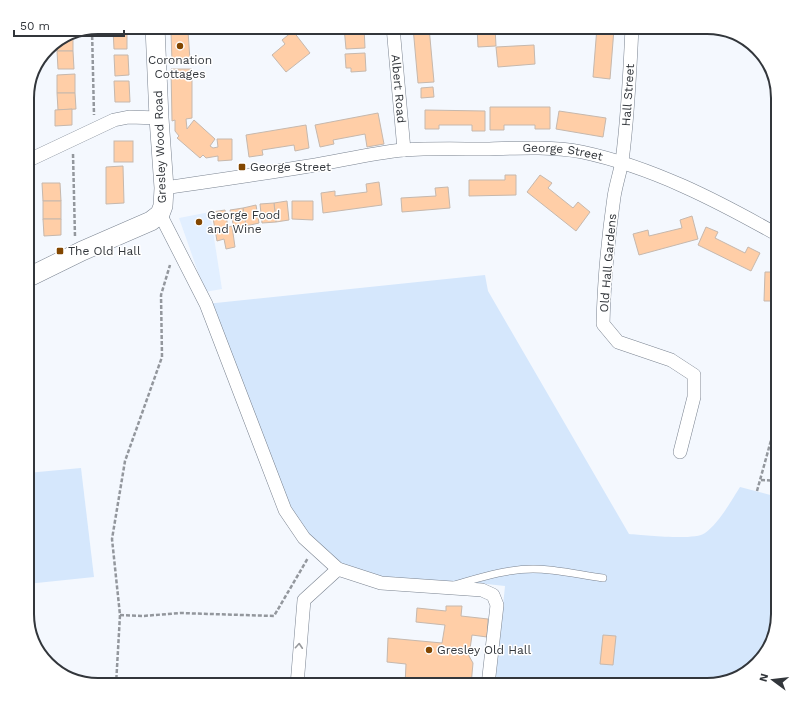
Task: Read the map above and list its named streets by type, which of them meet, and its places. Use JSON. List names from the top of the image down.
{
  "streets": {
    "street": [
      "Albert Road",
      "Hall Street",
      "Gresley Wood Road",
      "George Street",
      "Old Hall Gardens"
    ]
  },
  "crossings": [
    ["Albert Road", "George Street"],
    ["Hall Street", "George Street"],
    ["Hall Street", "Old Hall Gardens"],
    ["Gresley Wood Road", "George Street"],
    ["George Street", "Old Hall Gardens"]
  ],
  "places": {
    "other": ["Coronation Cottages", "George Food and Wine", "Gresley Old Hall"],
    "transit": ["George Street", "The Old Hall"]
  },
  "scale_bar": "50 m",
  "north": "left"
}
